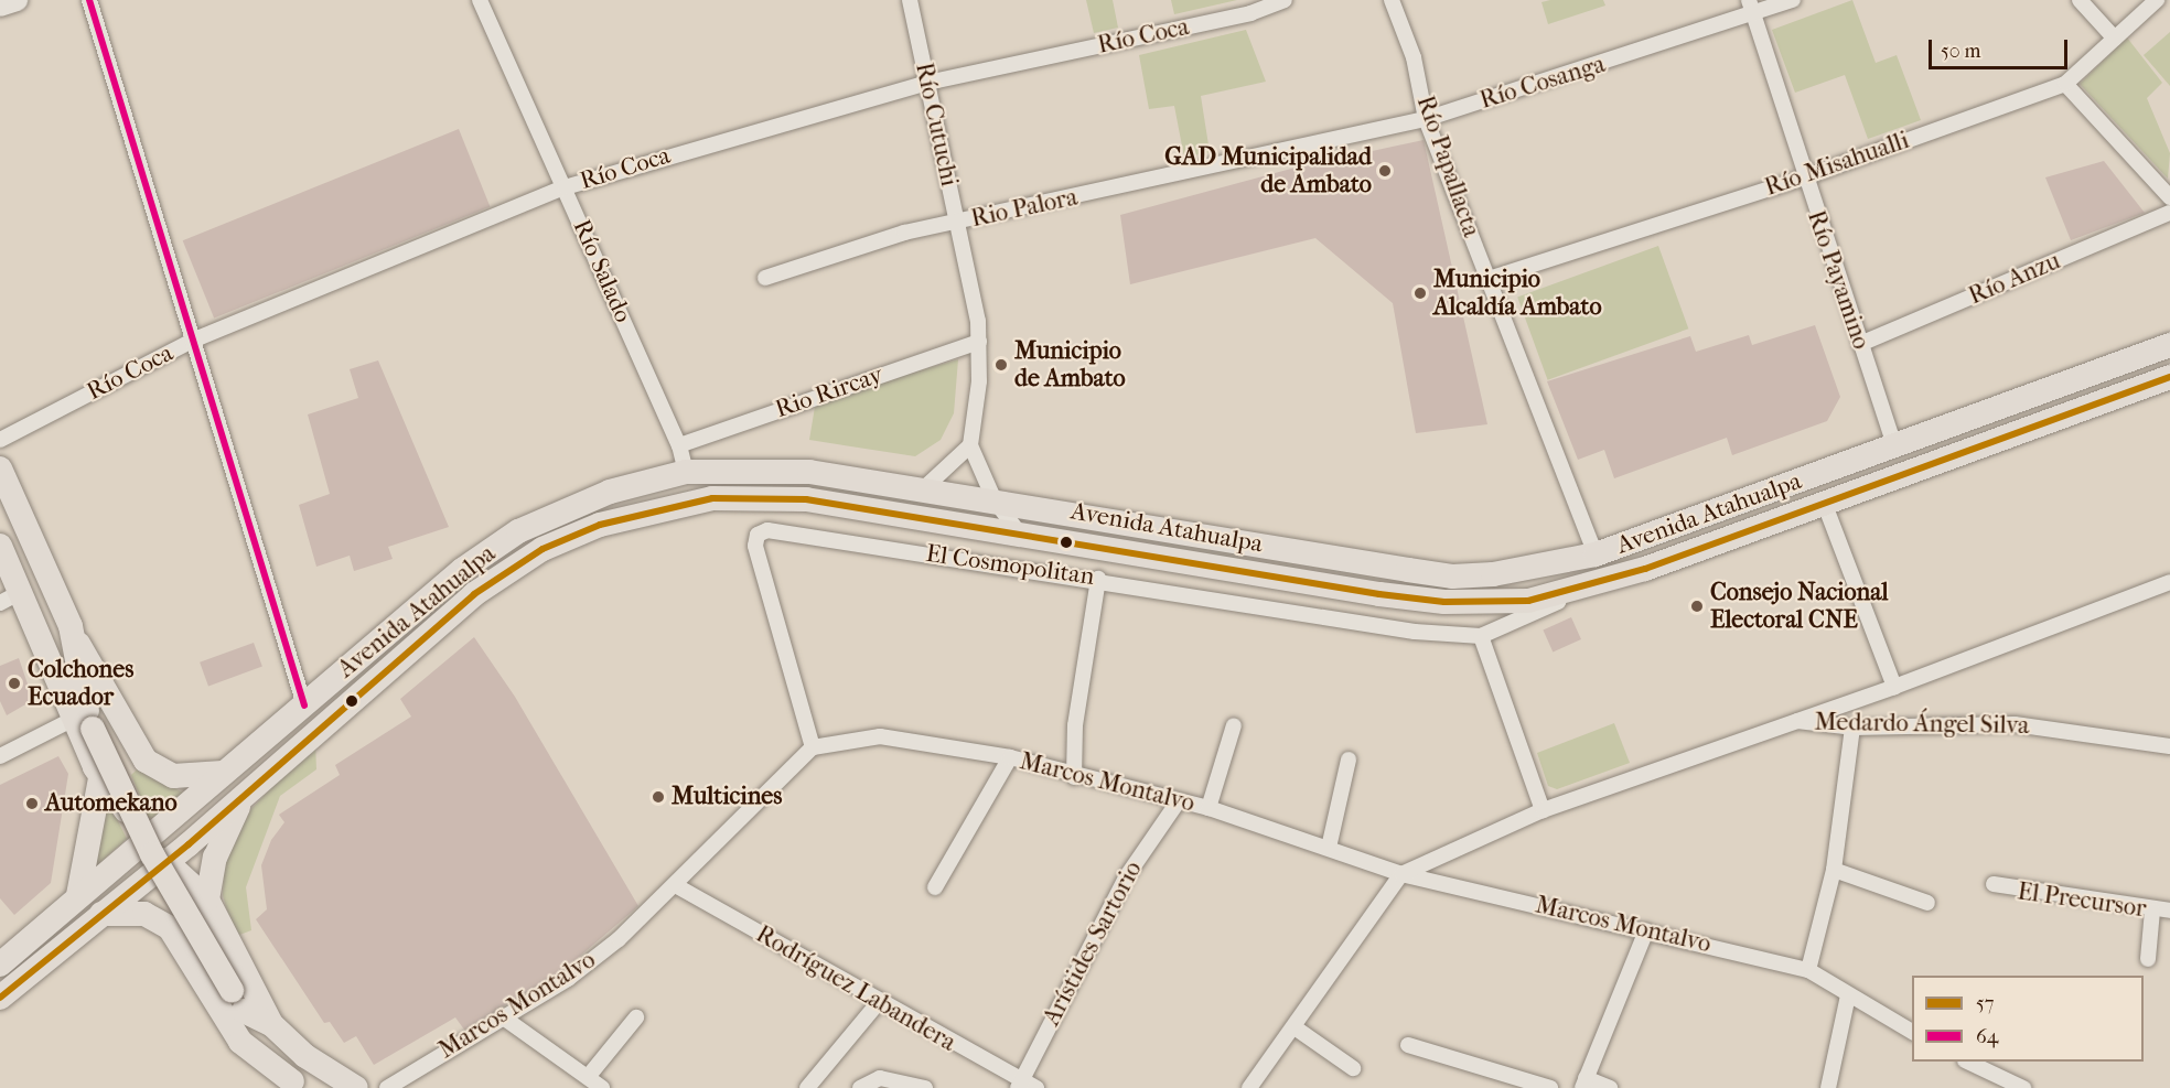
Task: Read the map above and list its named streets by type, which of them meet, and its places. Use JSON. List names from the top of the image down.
{
  "streets": {
    "main road": ["Avenida Atahualpa"],
    "street": [
      "Río Coca",
      "Río Cosanga",
      "Río Cutuchi",
      "Río Misahualli",
      "Río Papallacta",
      "Rio Palora",
      "Río Salado",
      "Río Anzu",
      "Río Payamino",
      "Rio Rircay",
      "El Cosmopolitan",
      "Medardo Ángel Silva",
      "Marcos Montalvo",
      "El Precursor",
      "Arístides Sartorio",
      "Rodríguez Labandera"
    ]
  },
  "crossings": [
    ["Río Coca", "Río Cutuchi"],
    ["Río Coca", "Río Salado"],
    ["Río Cosanga", "Río Papallacta"],
    ["Río Cosanga", "Rio Palora"],
    ["Río Cosanga", "Río Payamino"],
    ["Río Cutuchi", "Rio Palora"],
    ["Río Cutuchi", "Rio Rircay"],
    ["Río Cutuchi", "Avenida Atahualpa"],
    ["Río Misahualli", "Río Papallacta"],
    ["Río Misahualli", "Río Payamino"],
    ["Río Papallacta", "Avenida Atahualpa"],
    ["Río Salado", "Rio Rircay"],
    ["Río Salado", "Avenida Atahualpa"],
    ["Río Anzu", "Río Payamino"],
    ["Río Payamino", "Avenida Atahualpa"],
    ["El Cosmopolitan", "Marcos Montalvo"],
    ["Marcos Montalvo", "Arístides Sartorio"],
    ["Marcos Montalvo", "Rodríguez Labandera"],
    ["Arístides Sartorio", "Rodríguez Labandera"]
  ],
  "places": [
    "GAD Municipalidad de Ambato",
    "Municipio Alcaldía Ambato",
    "Municipio de Ambato",
    "Consejo Nacional Electoral CNE",
    "Colchones Ecuador",
    "Multicines",
    "Automekano"
  ],
  "lines": ["transit line 64", "transit line 57"],
  "legend": ["57", "64"],
  "scale_bar": "50 m"
}
